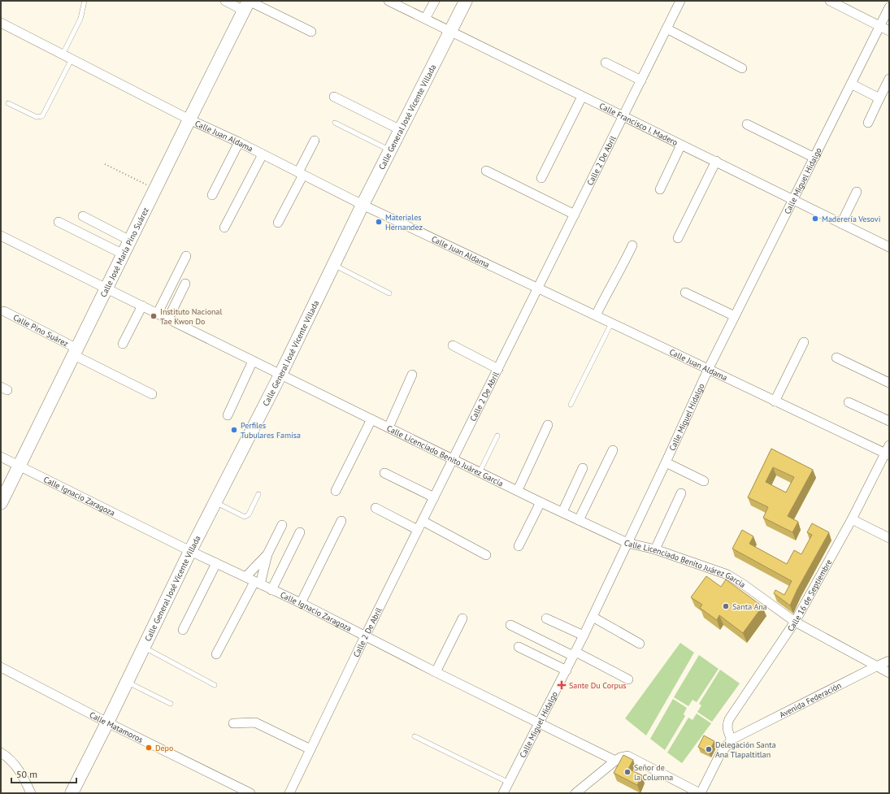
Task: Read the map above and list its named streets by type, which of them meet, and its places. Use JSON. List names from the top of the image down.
{
  "streets": {
    "main road": ["Calle General José Vicente Villada", "Calle José María Pino Suárez"],
    "street": [
      "Calle Francisco I. Madero",
      "Calle Juan Aldama",
      "Calle 2 De Abril",
      "Calle Miguel Hidalgo",
      "Calle Pino Suárez",
      "Calle Licenciado Benito Juárez García",
      "Calle Ignacio Zaragoza",
      "Calle 16 de Septiembre",
      "Avenida Federación",
      "Calle Matamoros"
    ]
  },
  "crossings": [
    ["Calle General José Vicente Villada", "Calle Francisco I. Madero"],
    ["Calle General José Vicente Villada", "Calle Juan Aldama"],
    ["Calle General José Vicente Villada", "Calle Licenciado Benito Juárez García"],
    ["Calle General José Vicente Villada", "Calle Ignacio Zaragoza"],
    ["Calle General José Vicente Villada", "Calle Matamoros"],
    ["Calle Francisco I. Madero", "Calle 2 De Abril"],
    ["Calle Francisco I. Madero", "Calle Miguel Hidalgo"],
    ["Calle Juan Aldama", "Calle 2 De Abril"],
    ["Calle Juan Aldama", "Calle Miguel Hidalgo"],
    ["Calle Juan Aldama", "Calle José María Pino Suárez"],
    ["Calle Juan Aldama", "Calle 16 de Septiembre"],
    ["Calle 2 De Abril", "Calle Licenciado Benito Juárez García"],
    ["Calle 2 De Abril", "Calle Ignacio Zaragoza"],
    ["Calle Miguel Hidalgo", "Calle Licenciado Benito Juárez García"],
    ["Calle Miguel Hidalgo", "Calle Ignacio Zaragoza"],
    ["Calle José María Pino Suárez", "Calle Pino Suárez"],
    ["Calle José María Pino Suárez", "Calle Licenciado Benito Juárez García"],
    ["Calle José María Pino Suárez", "Calle Ignacio Zaragoza"],
    ["Calle Licenciado Benito Juárez García", "Calle 16 de Septiembre"],
    ["Calle Licenciado Benito Juárez García", "Avenida Federación"],
    ["Calle 16 de Septiembre", "Avenida Federación"]
  ],
  "places": {
    "other": [
      "Maderería Vesovi",
      "Materiales Hernandez",
      "Instituto Nacional Tae Kwon Do",
      "Perfiles Tubulares Famisa",
      "Santa Ana",
      "Depo",
      "Delegación Santa Ana Tlapaltitlan",
      "Señor de la Columna"
    ],
    "health": ["Sante Du Corpus"]
  },
  "scale_bar": "50 m"
}
